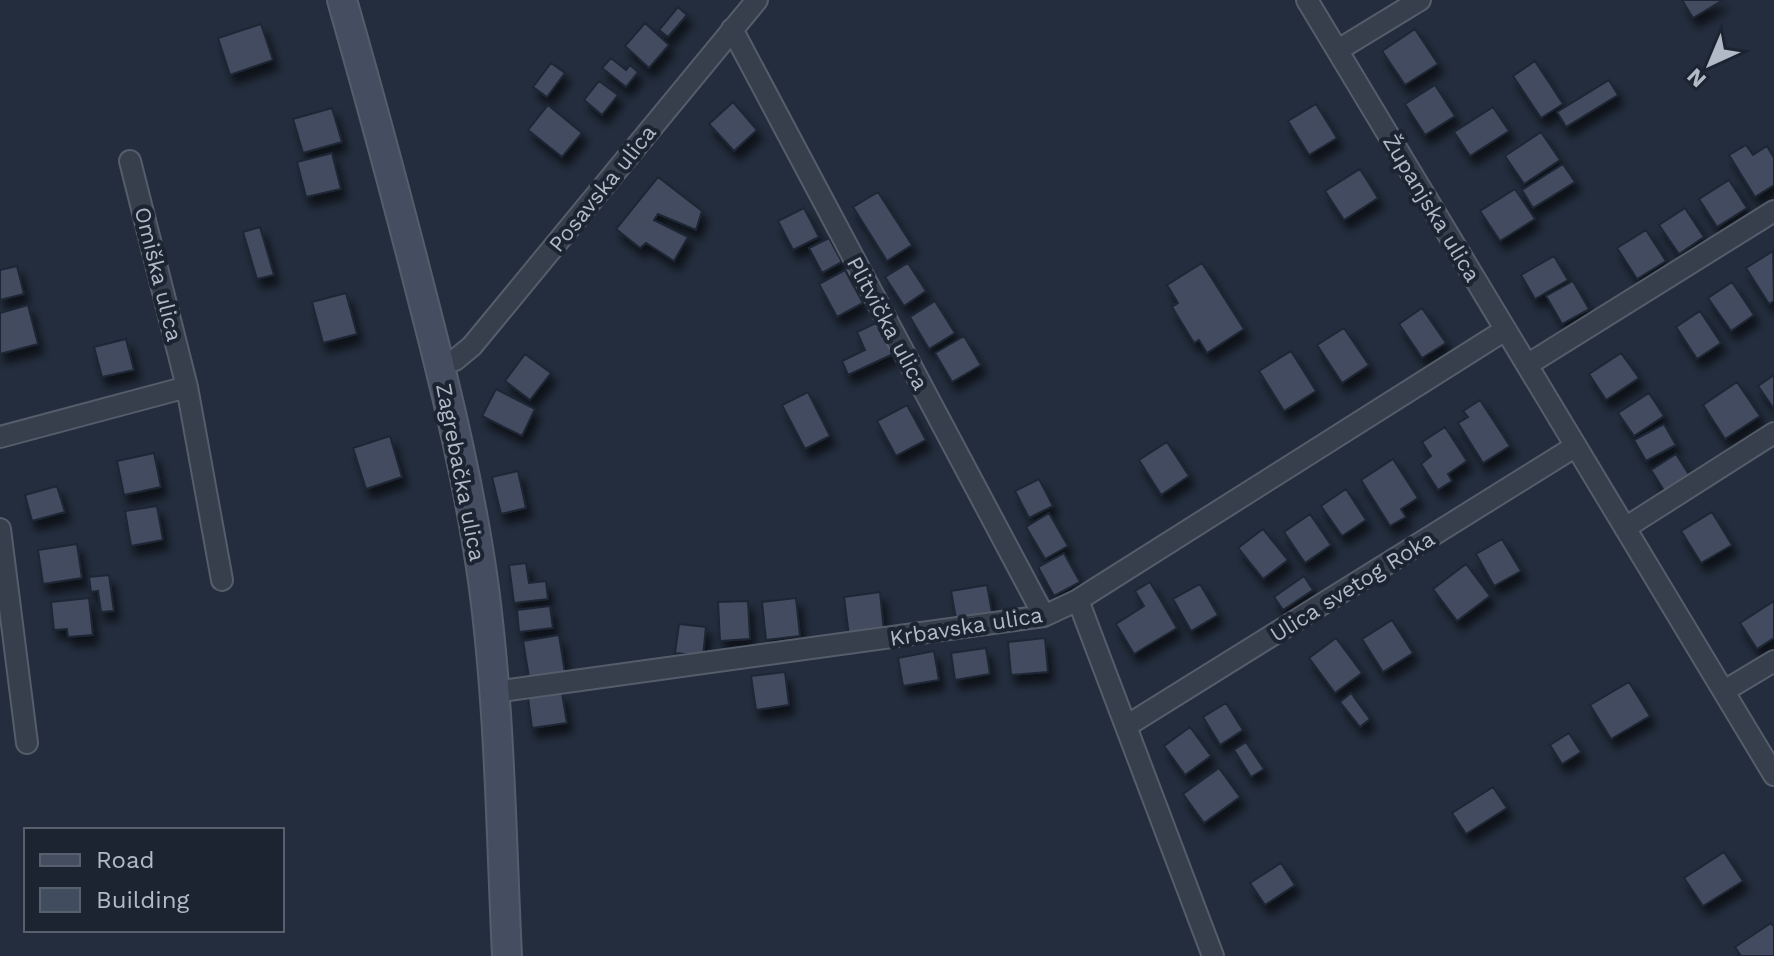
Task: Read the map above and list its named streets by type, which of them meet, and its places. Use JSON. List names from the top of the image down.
{
  "streets": {
    "main road": ["Zagrebačka ulica"],
    "street": [
      "Posavska ulica",
      "Županjska ulica",
      "Omiška ulica",
      "Plitvička ulica",
      "Ulica svetog Roka",
      "Krbavska ulica"
    ]
  },
  "crossings": [
    ["Posavska ulica", "Plitvička ulica"],
    ["Posavska ulica", "Zagrebačka ulica"],
    ["Županjska ulica", "Ulica svetog Roka"],
    ["Županjska ulica", "Krbavska ulica"],
    ["Plitvička ulica", "Krbavska ulica"],
    ["Zagrebačka ulica", "Krbavska ulica"]
  ],
  "legend": ["Road", "Building"],
  "north": "bottom left"
}
